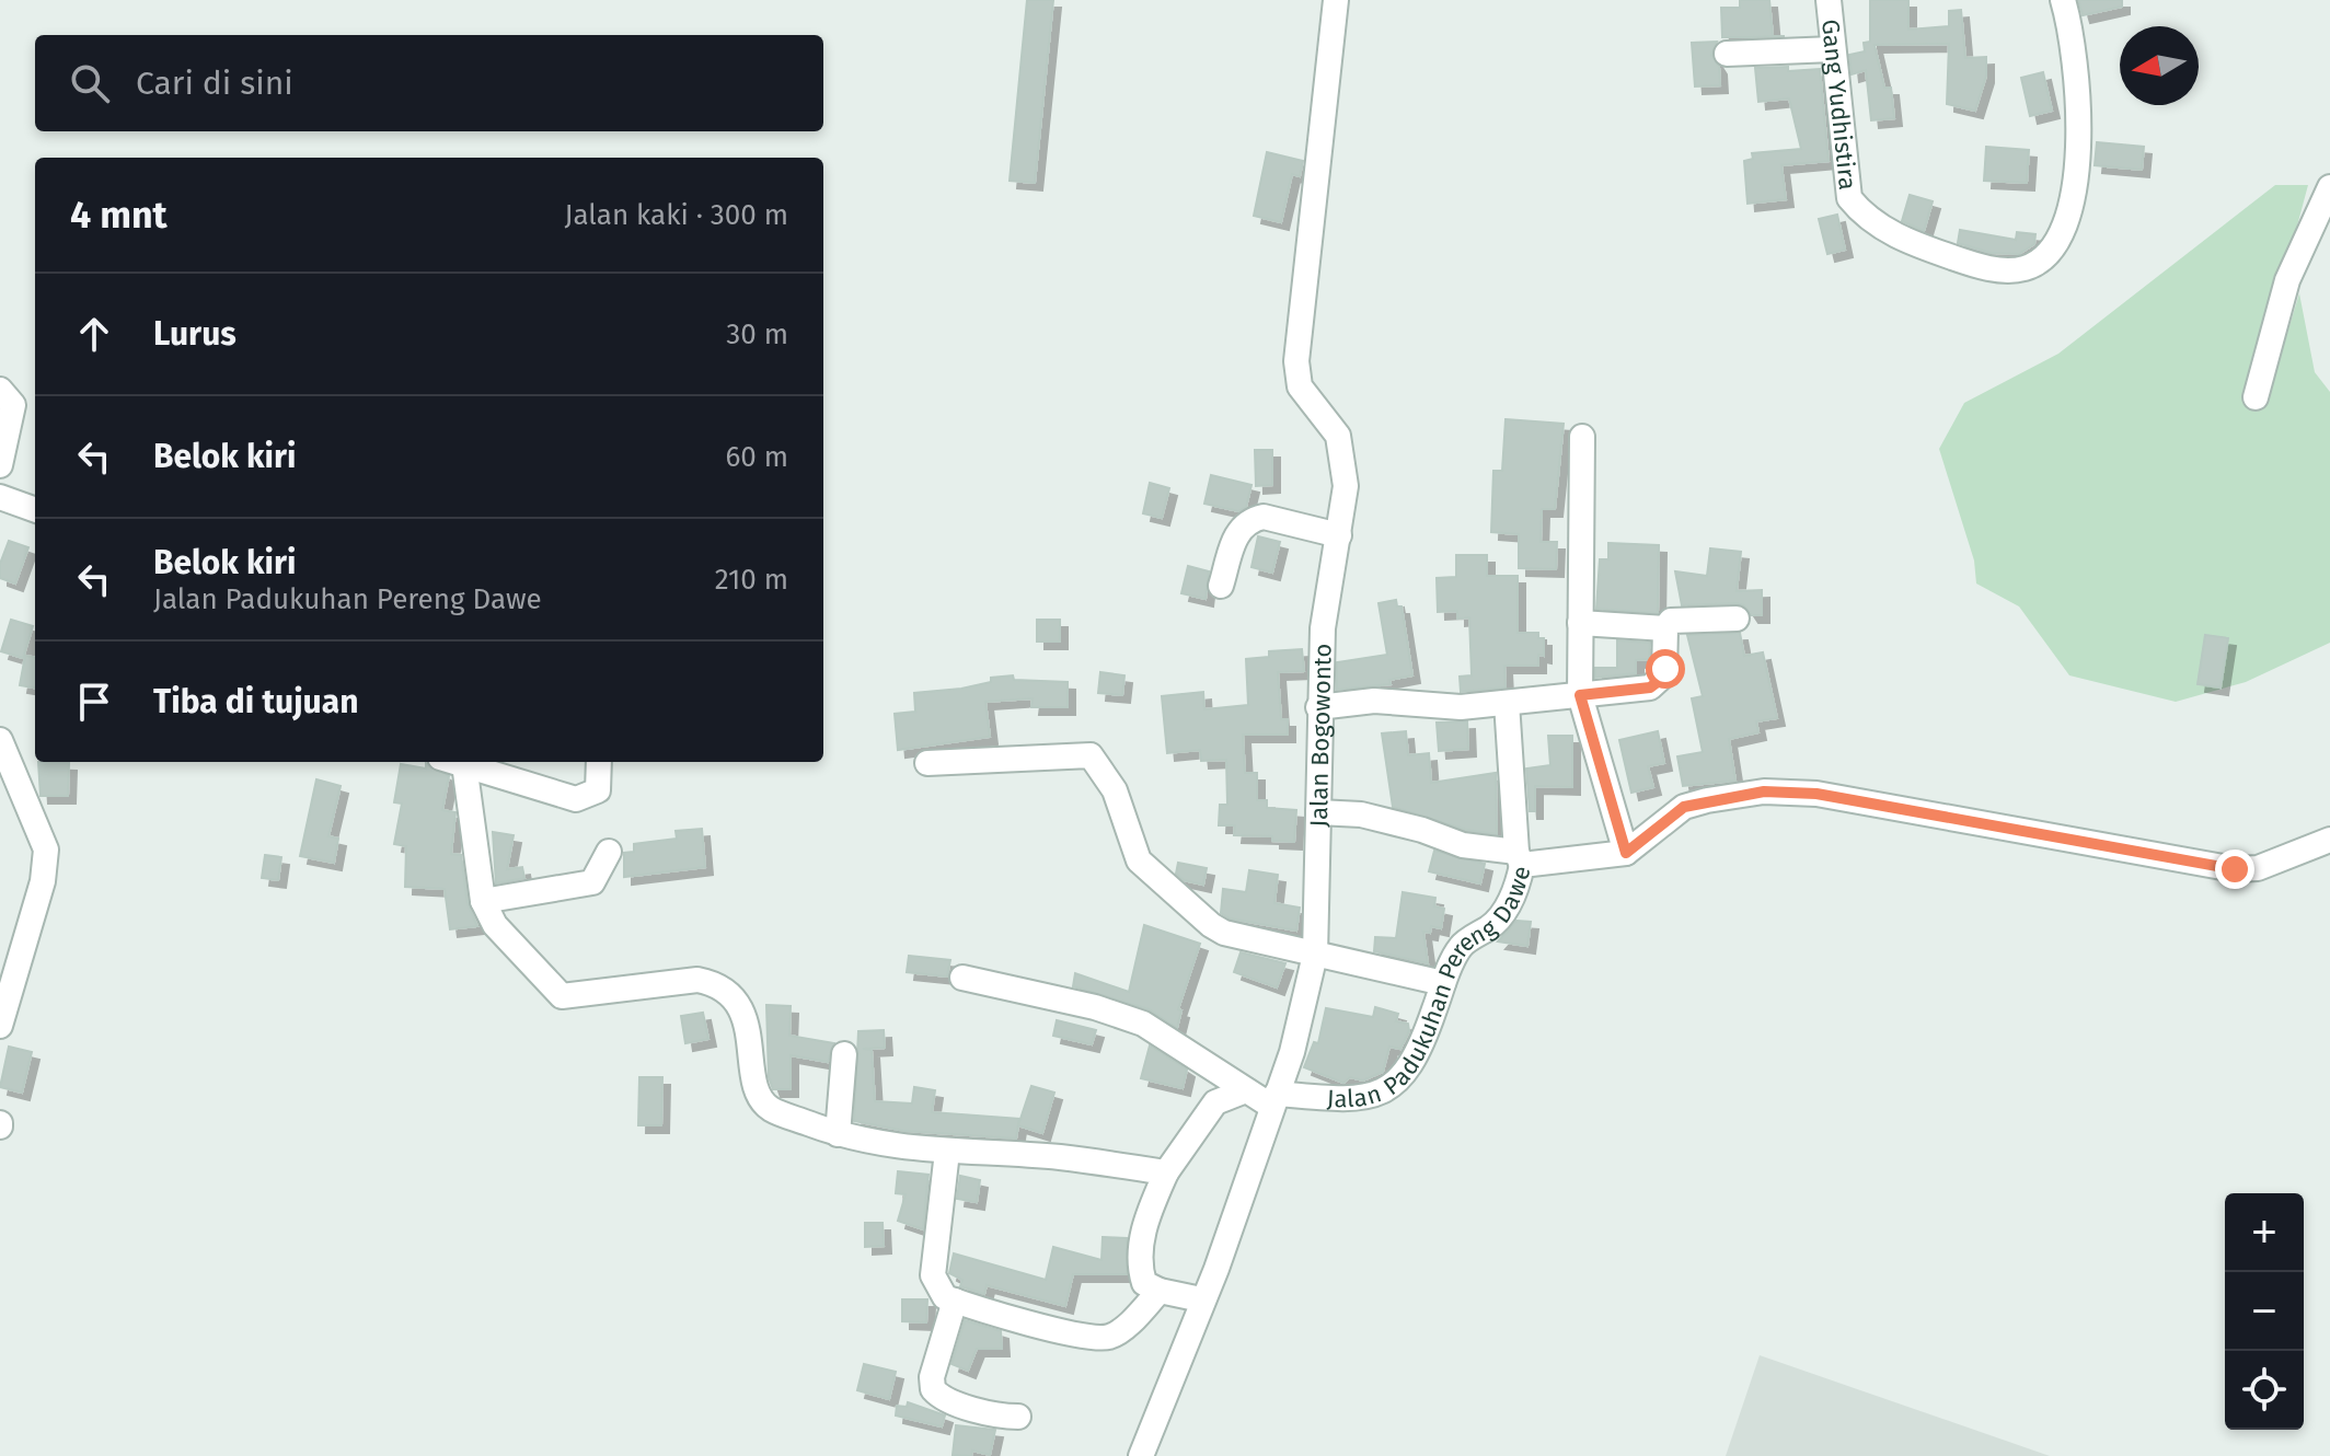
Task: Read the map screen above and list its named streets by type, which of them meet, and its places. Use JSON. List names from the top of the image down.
{
  "streets": {
    "street": ["Gang Yudhistira", "Jalan Bogowonto", "Jalan Padukuhan Pereng Dawe"]
  },
  "crossings": [
    ["Jalan Bogowonto", "Jalan Padukuhan Pereng Dawe"]
  ],
  "north": "left",
  "page": {
    "search": "Cari di sini",
    "heading": ["4 mnt", "Jalan kaki · 300 m"],
    "list": [
      ["Lurus", "30 m"],
      ["Belok kiri", "60 m"],
      ["Belok kiri", "Jalan Padukuhan Pereng Dawe", "210 m"],
      "Tiba di tujuan"
    ],
    "map_buttons": ["+", "−"]
  }
}
